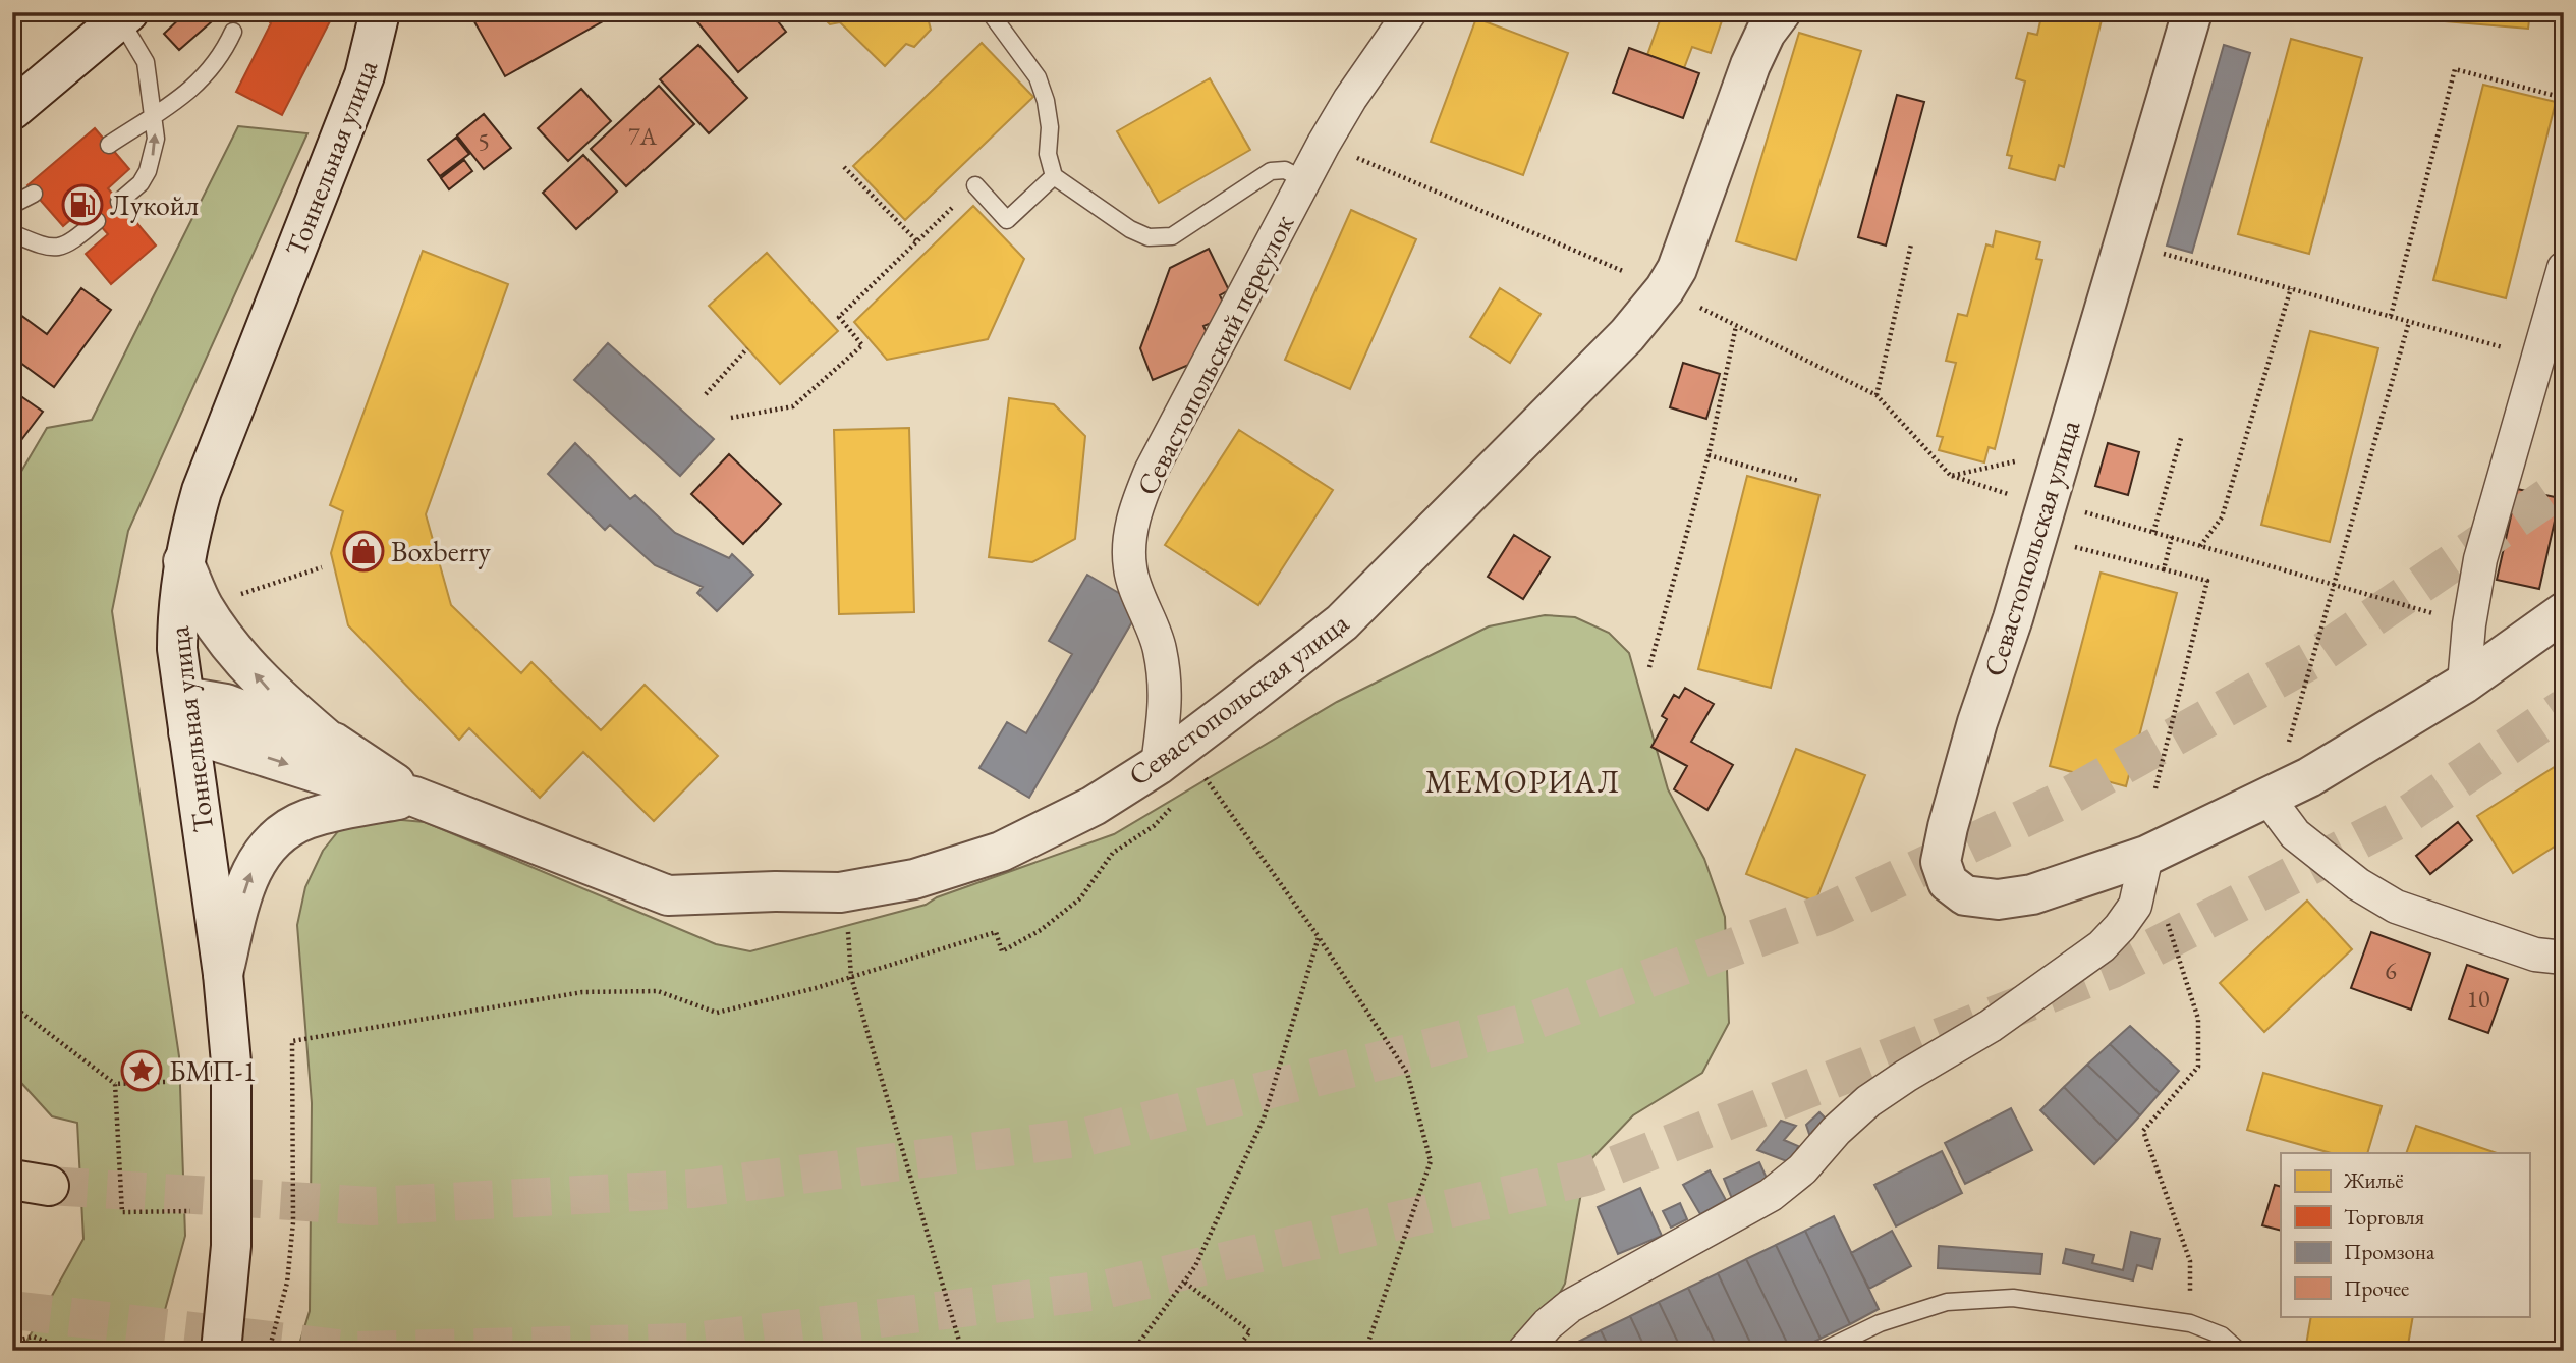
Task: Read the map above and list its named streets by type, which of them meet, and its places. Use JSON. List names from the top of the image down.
{
  "streets": {
    "street": ["Тоннельная улица", "Севастопольский переулок", "Севастопольская улица"]
  },
  "crossings": [
    ["Тоннельная улица", "Севастопольская улица"],
    ["Севастопольский переулок", "Севастопольская улица"]
  ],
  "districts": ["МЕМОРИАЛ"],
  "places": {
    "fuel station": ["Лукойл"],
    "shop": ["Boxberry"],
    "place": ["БМП-1"]
  },
  "house_numbers": [
    "7А",
    "5",
    "6",
    "10"
  ],
  "legend": [
    "Жильё",
    "Торговля",
    "Промзона",
    "Прочее"
  ]
}
